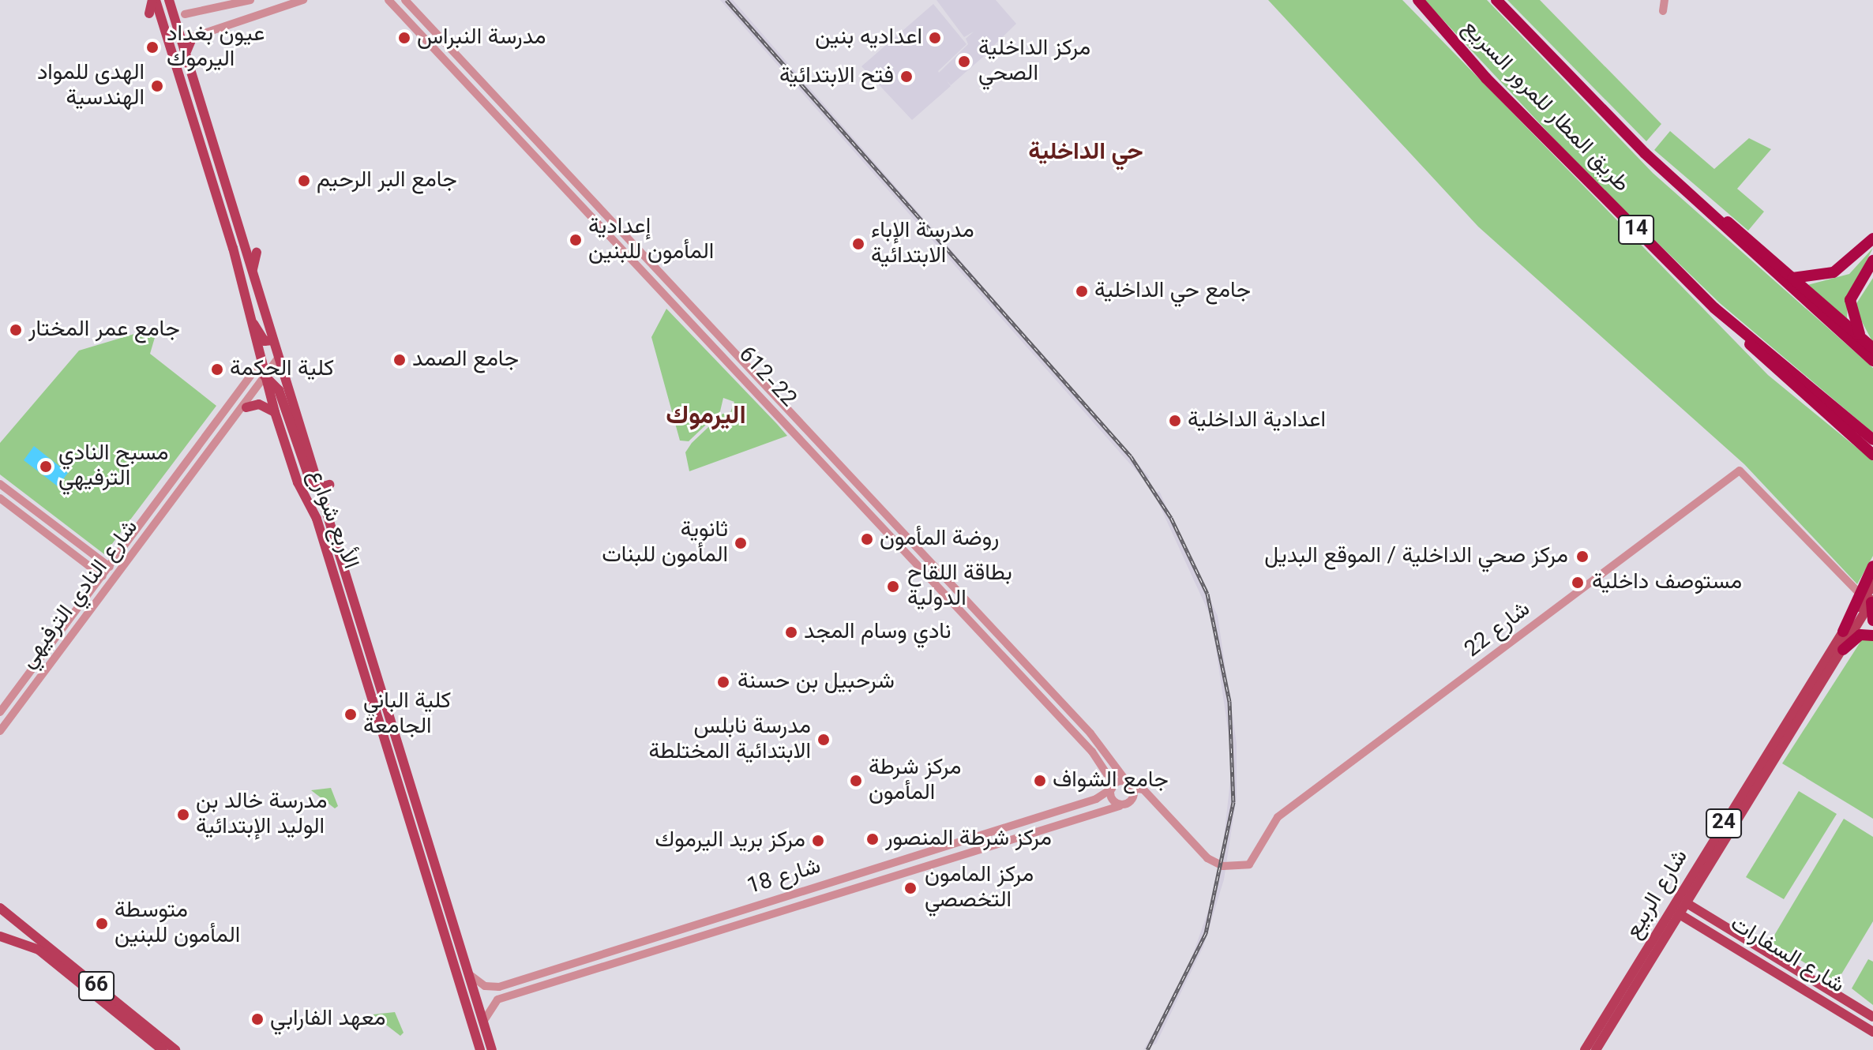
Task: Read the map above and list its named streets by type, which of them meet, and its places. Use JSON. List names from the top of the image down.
{
  "streets": {
    "highway": ["طريق المطار للمرور السريع", "14"],
    "main road": [
      "الأربع شوارع",
      "24",
      "شارع الربيع",
      "شارع السفارات",
      "66"
    ],
    "street": [
      "612-22",
      "شارع النادي الترفيهي",
      "شارع 22",
      "شارع 18"
    ]
  },
  "crossings": [
    ["612-22", "شارع 22"],
    ["612-22", "شارع 18"],
    ["الأربع شوارع", "شارع النادي الترفيهي"],
    ["الأربع شوارع", "شارع 18"],
    ["شارع 22", "24"],
    ["شارع 22", "شارع الربيع"],
    ["24", "شارع الربيع"],
    ["شارع الربيع", "شارع السفارات"]
  ],
  "districts": ["حي الداخلية", "اليرموك"],
  "places": [
    "مدرسة النبراس",
    "اعداديه بنين",
    "عيون بغداد اليرموك",
    "مركز الداخلية الصحي",
    "فتح الابتدائية",
    "الهدى للمواد الهندسية",
    "جامع البر الرحيم",
    "إعدادية المأمون للبنين",
    "مدرسة الإباء الابتدائية",
    "جامع حي الداخلية",
    "جامع عمر المختار",
    "جامع الصمد",
    "كلية الحكمة",
    "اعدادية الداخلية",
    "مسبح النادي الترفيهي",
    "روضة المأمون",
    "ثانوية المأمون للبنات",
    "مركز صحي الداخلية / الموقع البديل",
    "مستوصف داخلية",
    "بطاقة اللقاح الدولية",
    "نادي وسام المجد",
    "شرحبيل بن حسنة",
    "كلية الباني الجامعة",
    "مدرسة نابلس الابتدائية المختلطة",
    "مركز شرطة المأمون",
    "جامع الشواف",
    "مدرسة خالد بن الوليد الإبتدائية",
    "مركز شرطة المنصور",
    "مركز بريد اليرموك",
    "مركز المامون التخصصي",
    "متوسطة المأمون للبنين",
    "معهد الفارابي"
  ]
}
